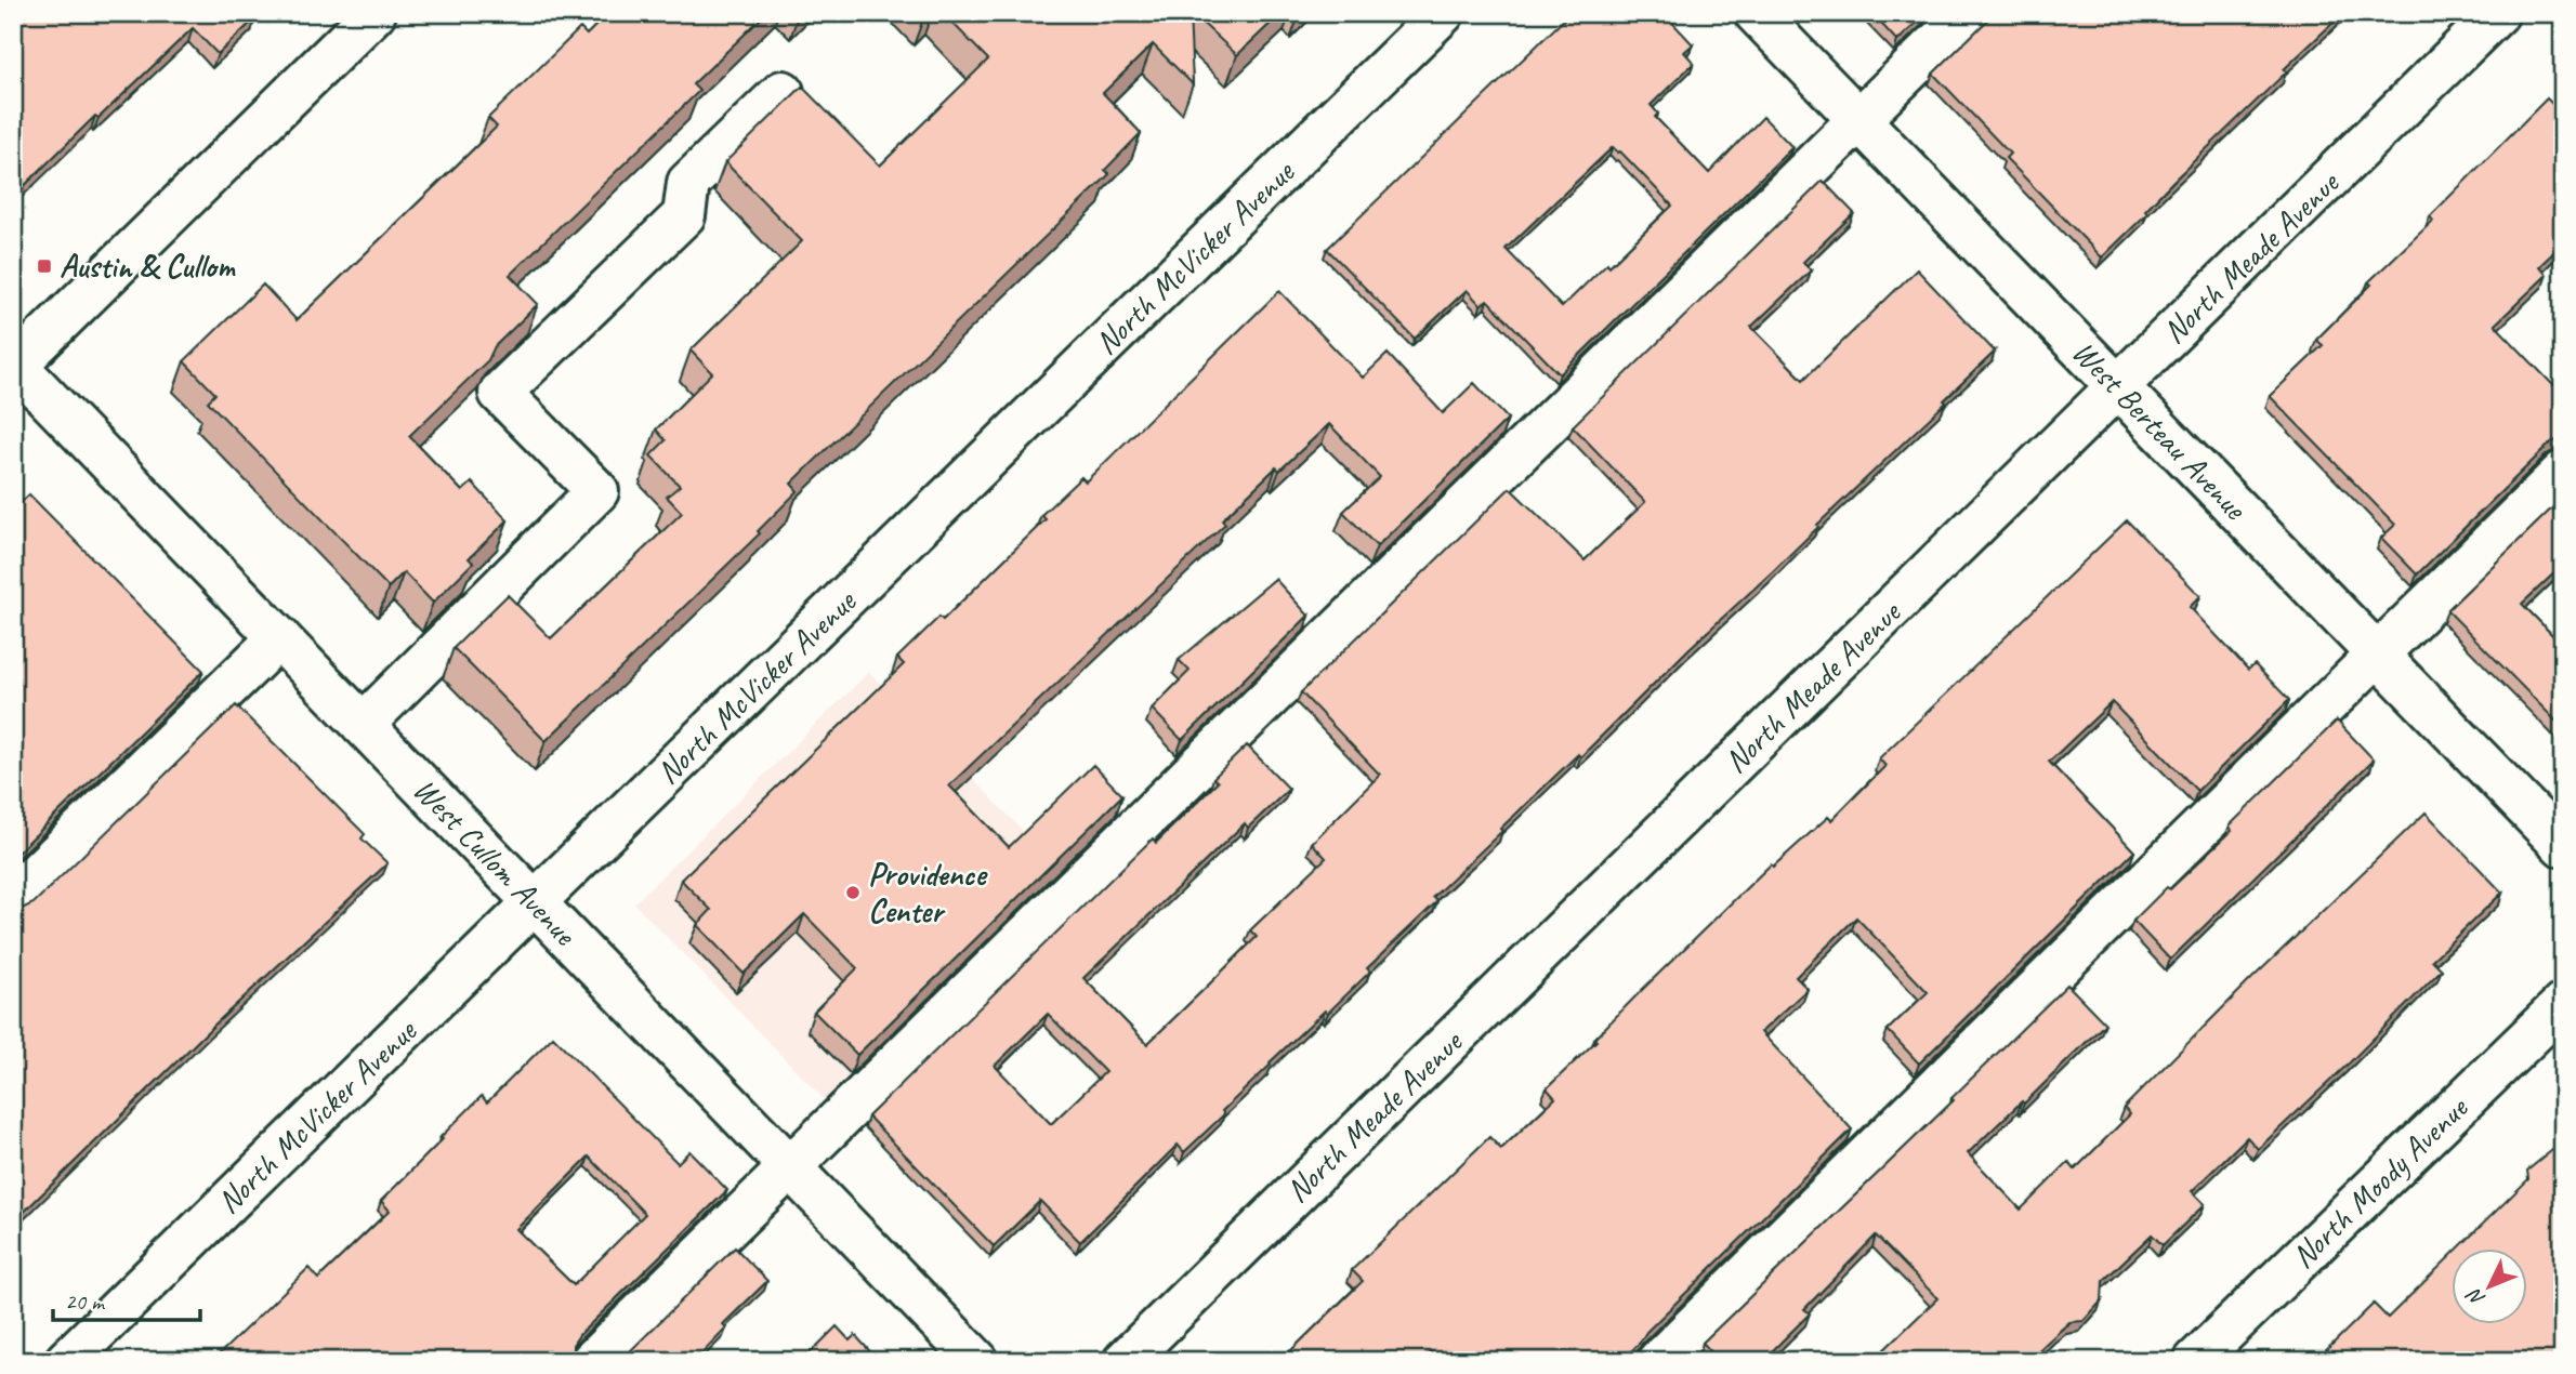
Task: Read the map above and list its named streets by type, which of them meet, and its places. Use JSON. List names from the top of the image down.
{
  "streets": {
    "street": [
      "North McVicker Avenue",
      "North Meade Avenue",
      "West Berteau Avenue",
      "West Cullom Avenue",
      "North Moody Avenue"
    ]
  },
  "crossings": [
    ["North McVicker Avenue", "West Cullom Avenue"],
    ["North Meade Avenue", "West Berteau Avenue"]
  ],
  "places": {
    "transit": ["Austin & Cullom"],
    "other": ["Providence Center"]
  },
  "scale_bar": "20 m",
  "north": "bottom left"
}
